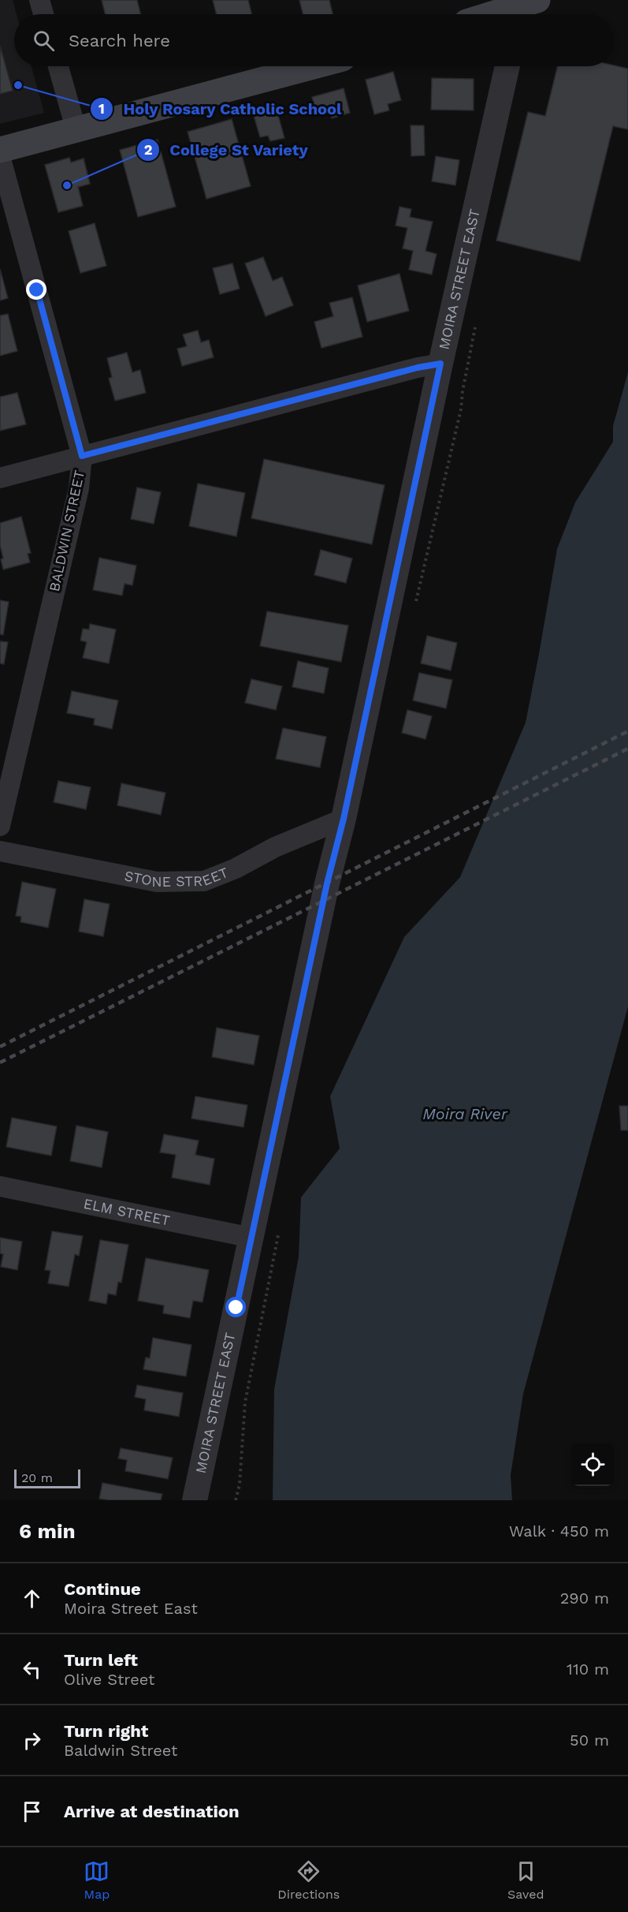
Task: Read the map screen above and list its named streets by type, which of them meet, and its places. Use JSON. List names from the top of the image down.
{
  "streets": {
    "street": [
      "MOIRA STREET EAST",
      "BALDWIN STREET",
      "STONE STREET",
      "ELM STREET"
    ]
  },
  "crossings": [
    ["MOIRA STREET EAST", "STONE STREET"],
    ["MOIRA STREET EAST", "ELM STREET"]
  ],
  "water": ["Moira River"],
  "places": ["Holy Rosary Catholic School", "College St Variety"],
  "scale_bar": "20 m",
  "page": {
    "search": "Search here",
    "scale": "20 m",
    "heading": ["6 min", "Walk · 450 m"],
    "list": [
      ["Continue", "Moira Street East", "290 m"],
      ["Turn left", "Olive Street", "110 m"],
      ["Turn right", "Baldwin Street", "50 m"],
      "Arrive at destination"
    ],
    "nav": ["Map", "Directions", "Saved"]
  }
}
